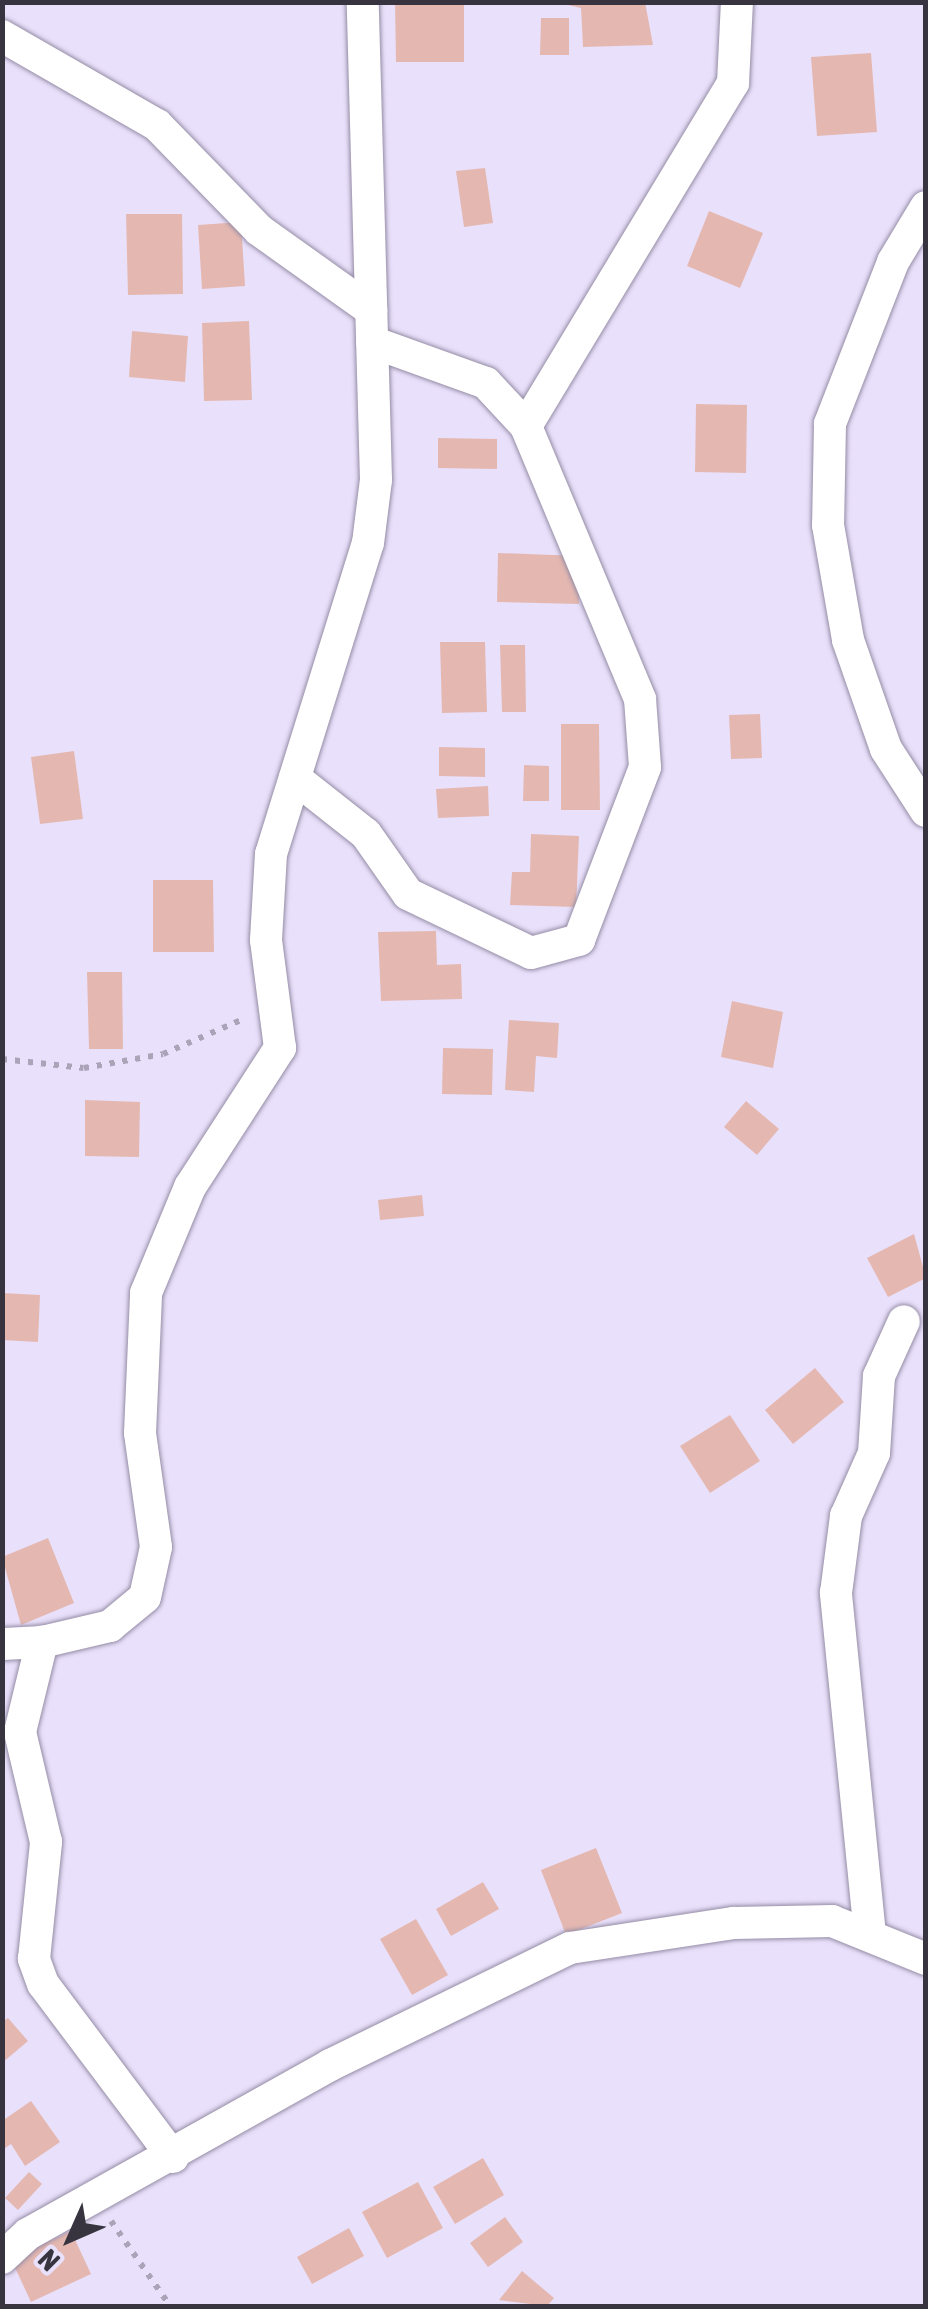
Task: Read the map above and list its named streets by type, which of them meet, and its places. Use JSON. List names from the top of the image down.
{
  "north": "bottom left"
}
